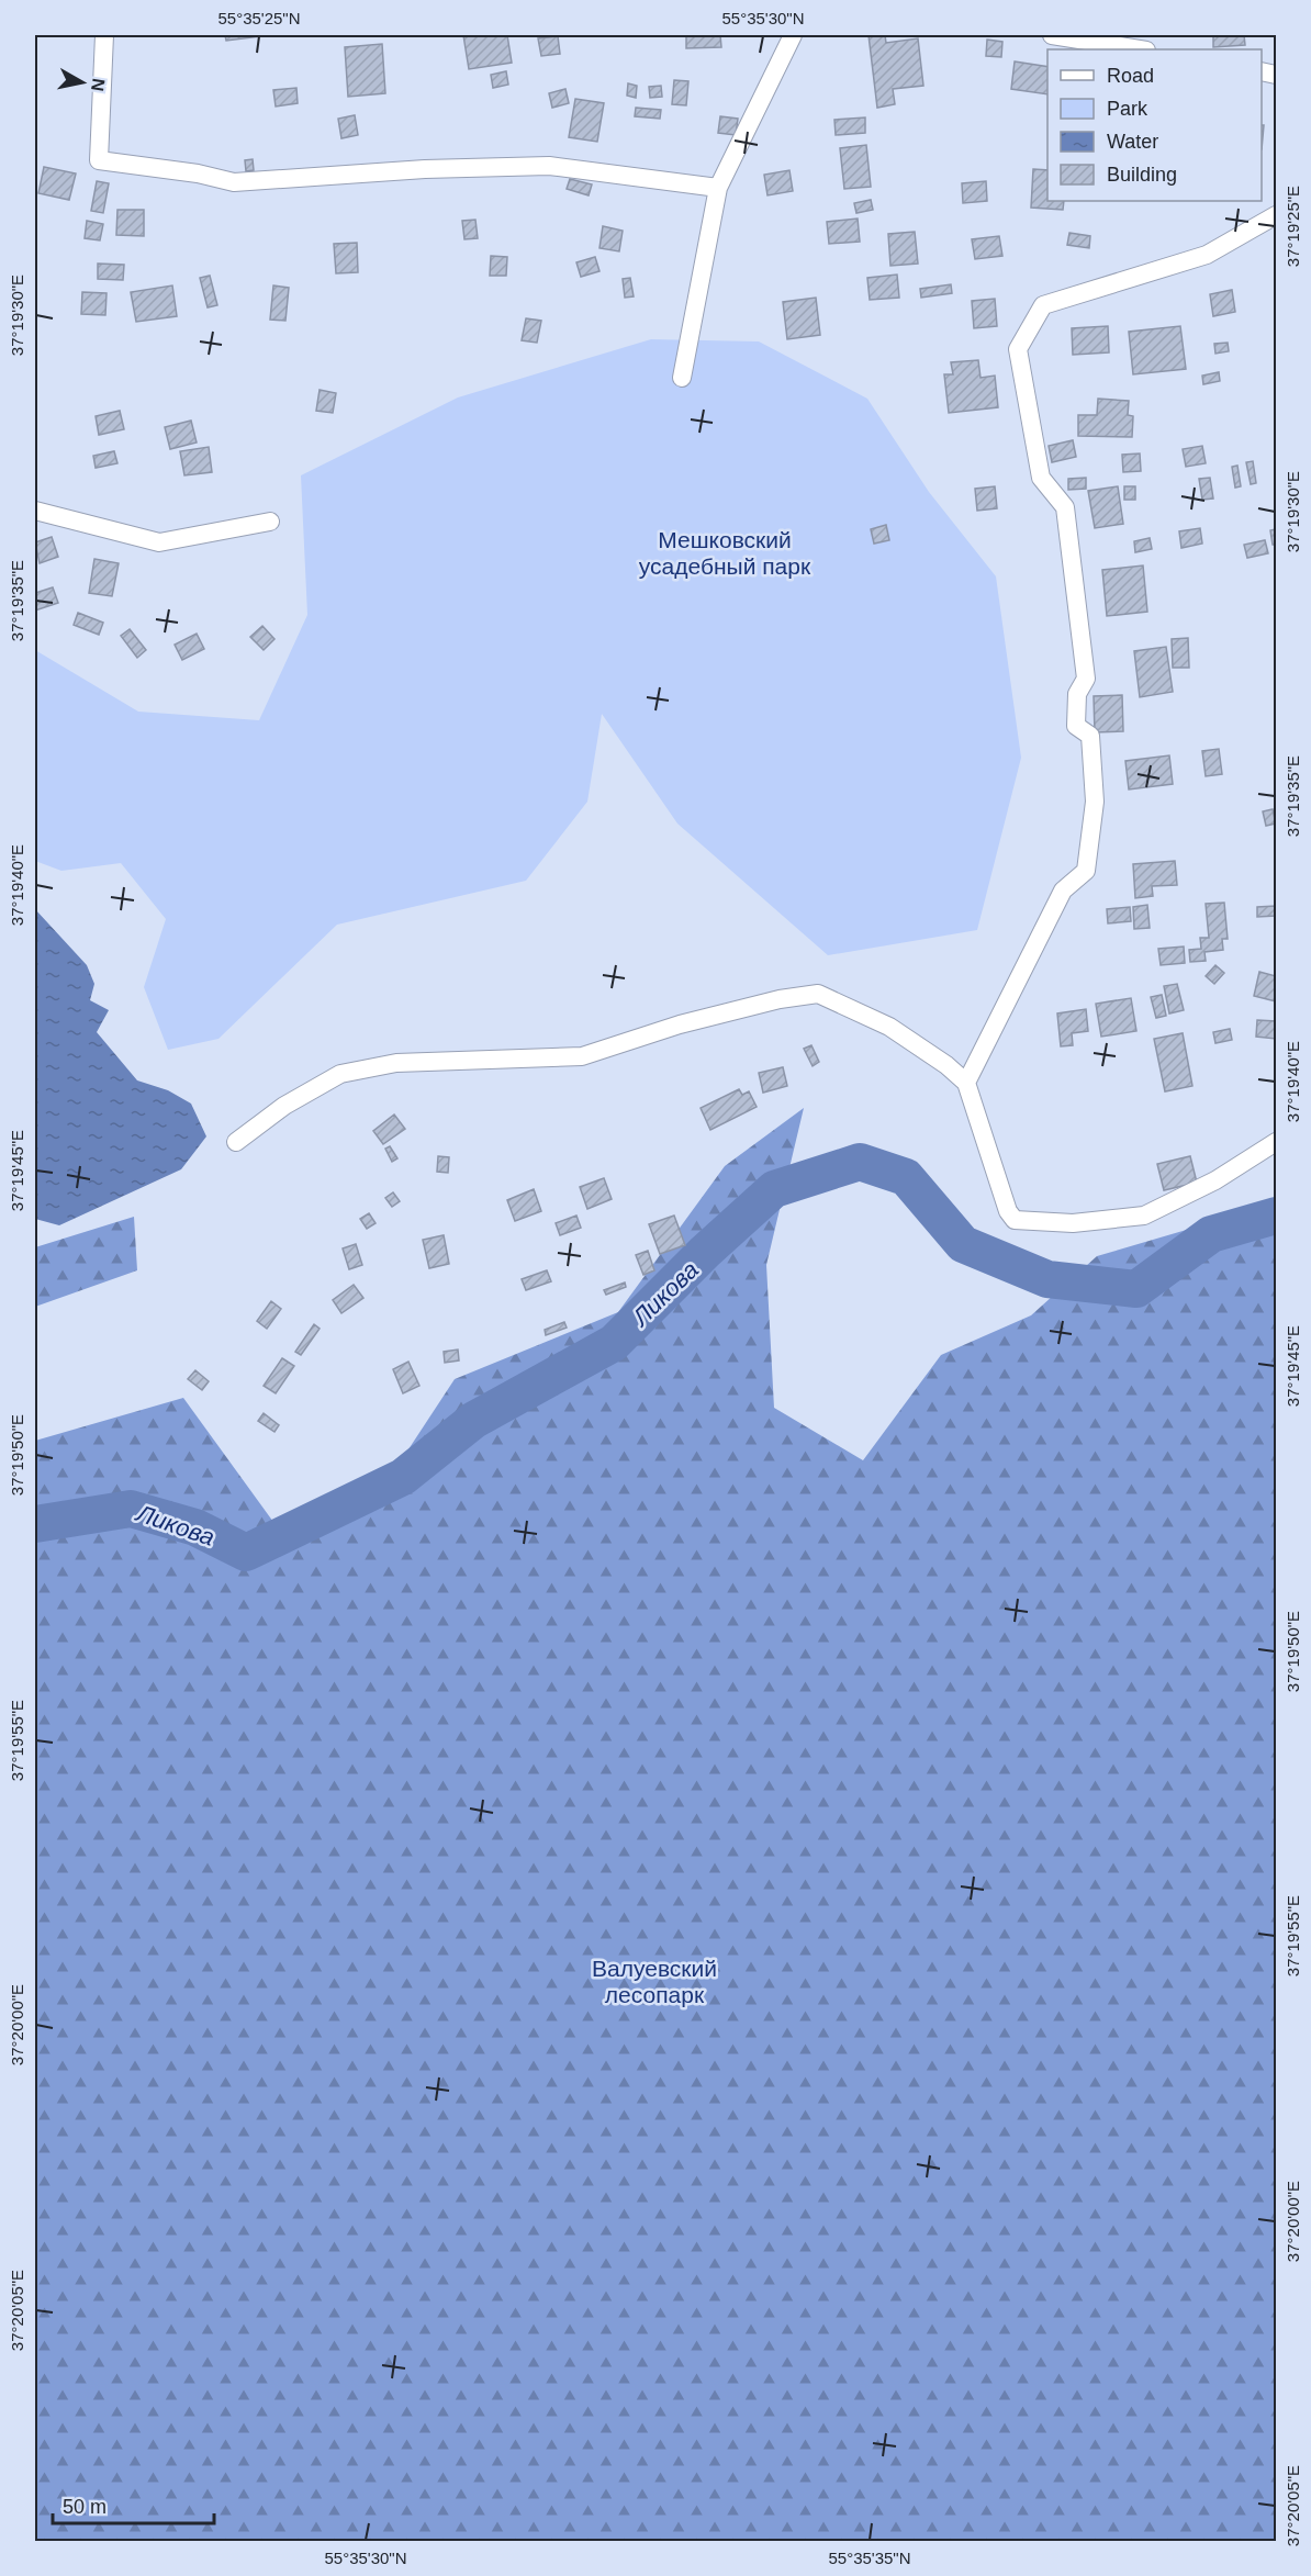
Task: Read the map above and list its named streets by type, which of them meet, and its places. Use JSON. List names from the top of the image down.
{
  "water": ["Ликова"],
  "parks": ["Мешковский усадебный парк", "Валуевский лесопарк"],
  "legend": [
    "Road",
    "Park",
    "Water",
    "Building"
  ],
  "scale_bar": "50 m",
  "north": "right",
  "coordinates": [
    "55°35'25\"N",
    "55°35'30\"N",
    "37°19'25\"E",
    "37°19'30\"E",
    "37°19'35\"E",
    "37°19'40\"E",
    "37°19'45\"E",
    "37°19'50\"E",
    "37°19'55\"E",
    "37°20'00\"E",
    "37°20'05\"E",
    "55°35'35\"N"
  ]
}
